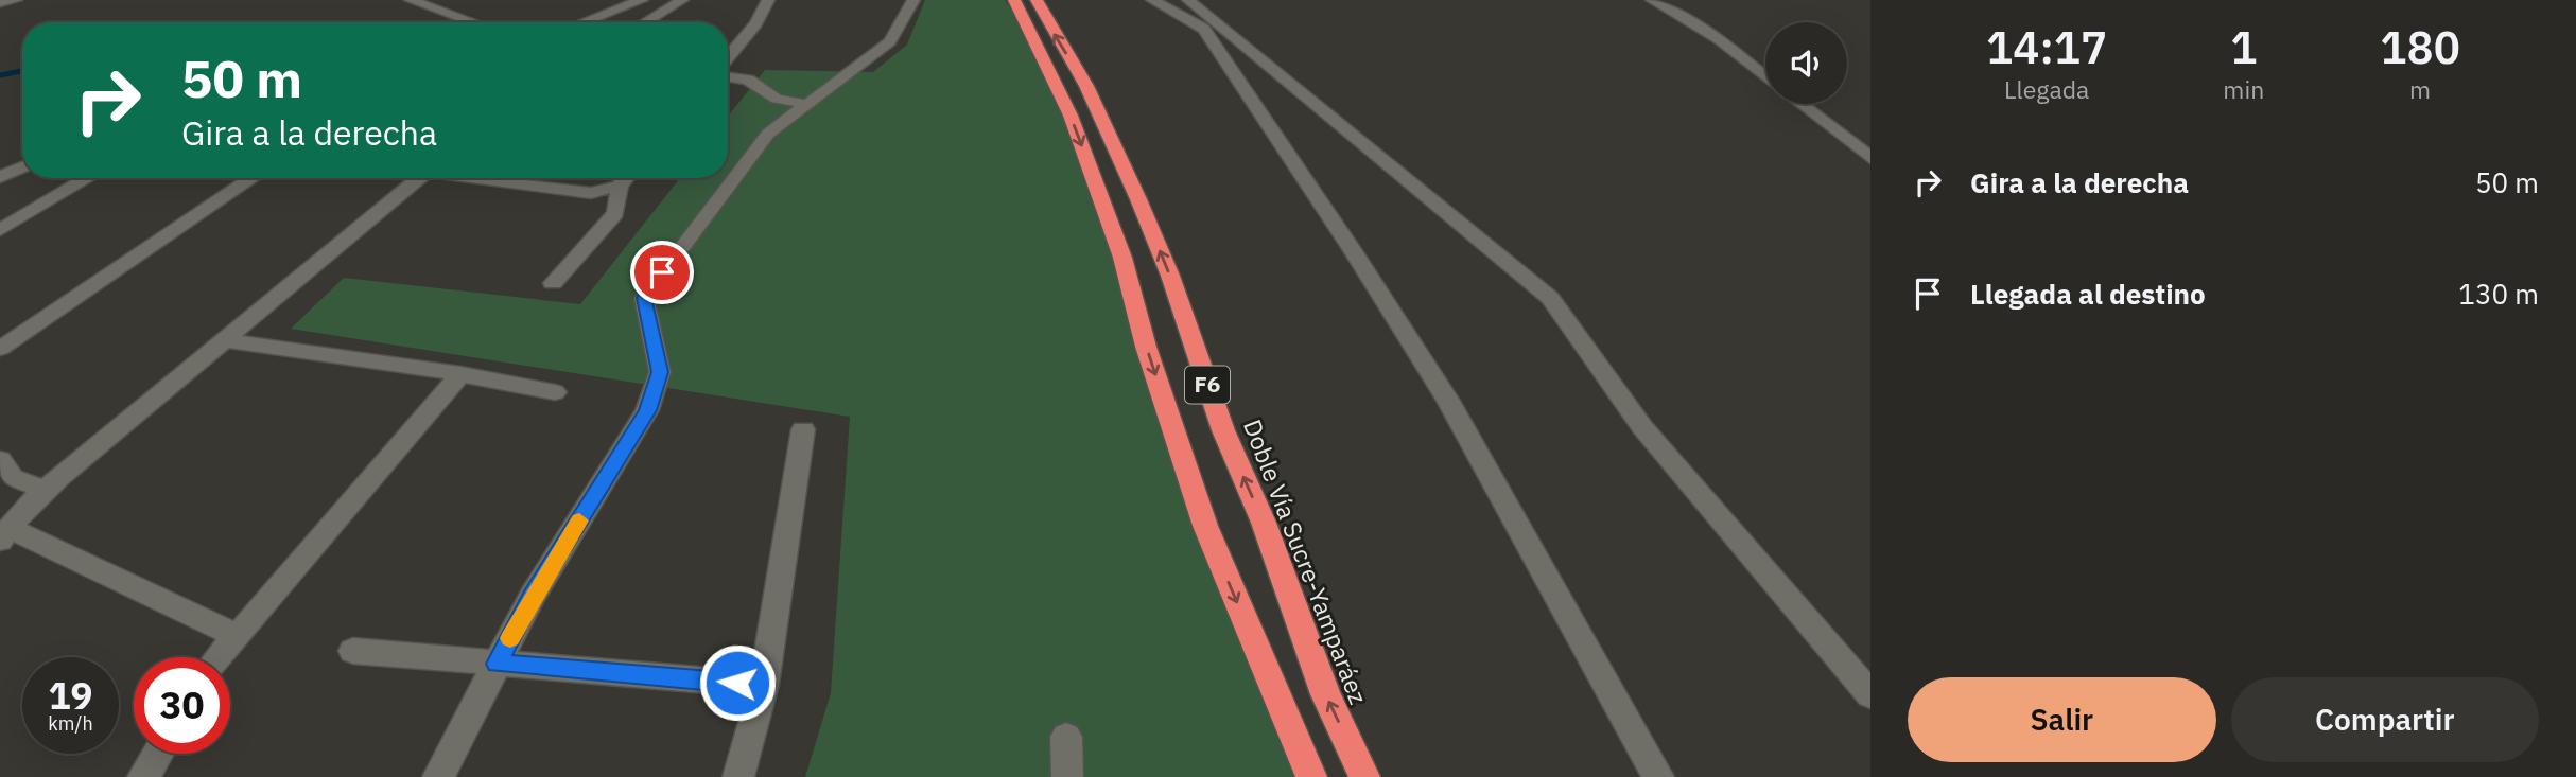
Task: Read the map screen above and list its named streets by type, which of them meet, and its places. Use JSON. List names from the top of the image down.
{
  "streets": {
    "highway": ["F6", "Doble Vía Sucre-Yamparáez"]
  },
  "page": {
    "eta": [
      "14:17",
      "Llegada",
      "1",
      "min",
      "180",
      "m"
    ],
    "turn": ["50 m", "Gira a la derecha"],
    "list": [
      {
        "name": "Gira a la derecha",
        "value": "50 m"
      },
      {
        "name": "Llegada al destino",
        "value": "130 m"
      }
    ],
    "speed": "19 km/h",
    "limit": "30",
    "buttons": ["Salir", "Compartir"]
  }
}
